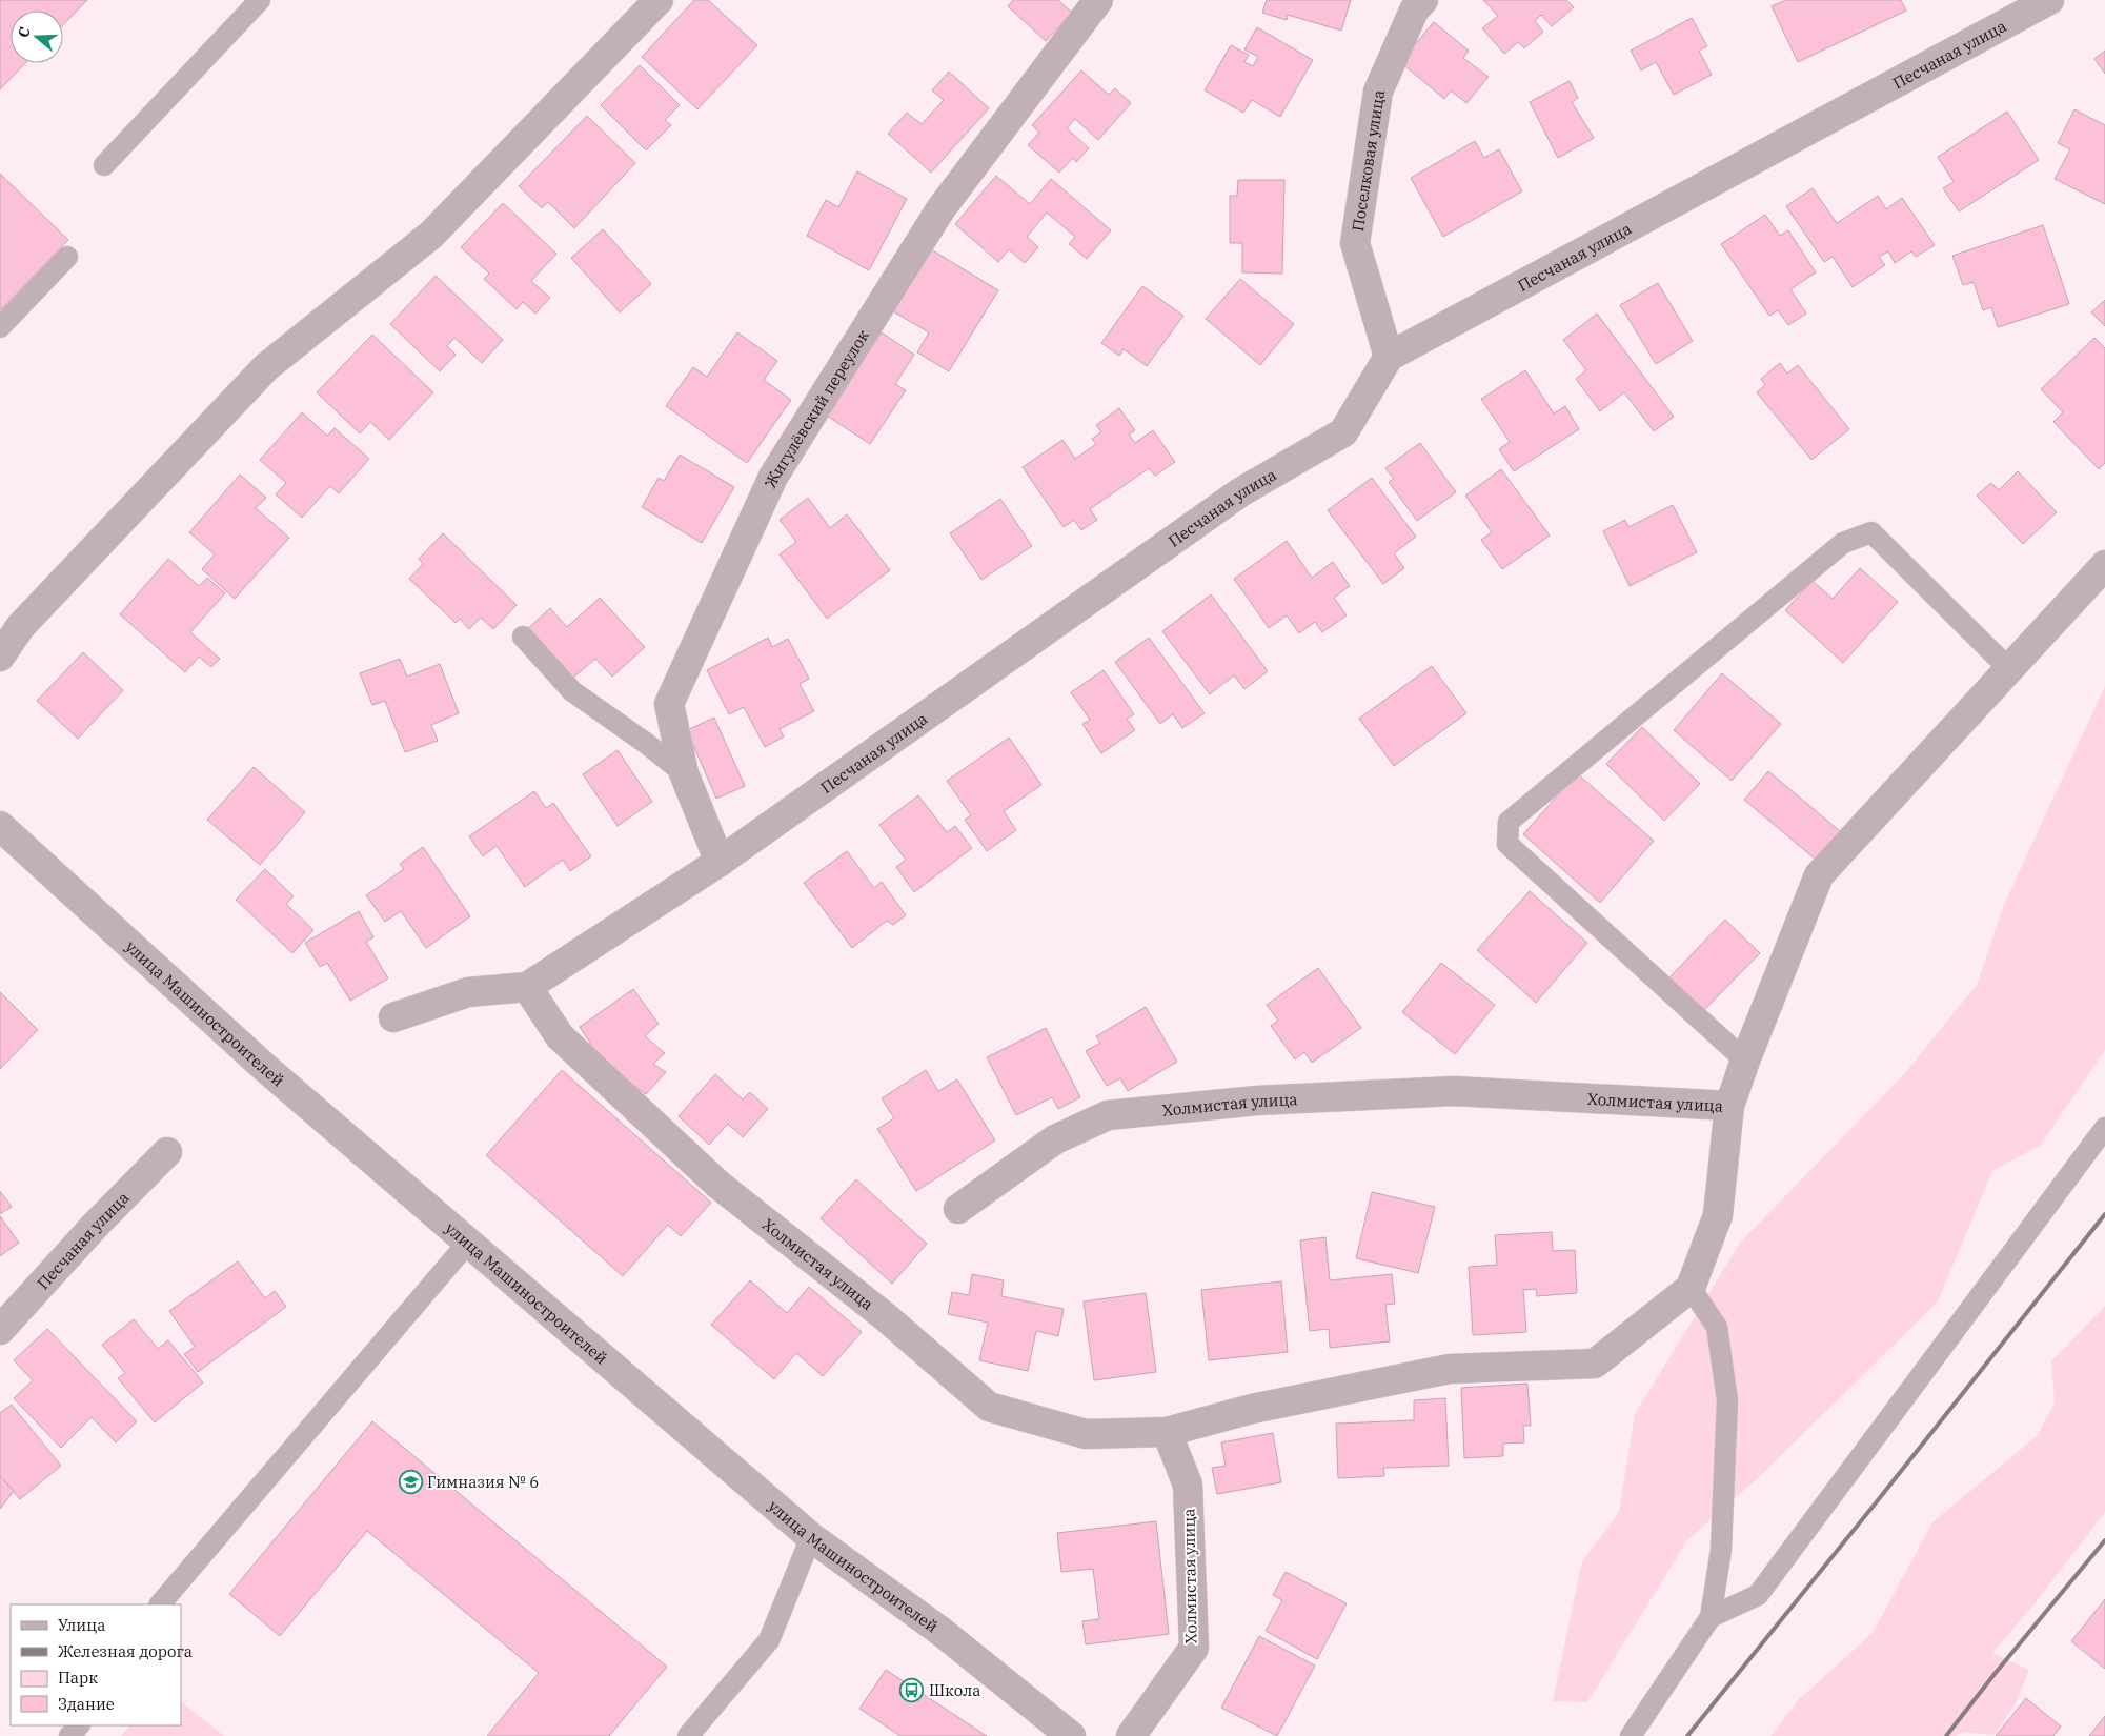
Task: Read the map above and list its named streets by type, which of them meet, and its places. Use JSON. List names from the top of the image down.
{
  "streets": {
    "street": [
      "Песчаная улица",
      "Поселковая улица",
      "Жигулёвский переулок",
      "улица Машиностроителей",
      "Холмистая улица"
    ]
  },
  "crossings": [
    ["Песчаная улица", "Поселковая улица"],
    ["Песчаная улица", "Жигулёвский переулок"],
    ["Песчаная улица", "Холмистая улица"]
  ],
  "places": {
    "school or university": ["Гимназия № 6"],
    "bus stop": ["Школа"]
  },
  "legend": [
    "Улица",
    "Железная дорога",
    "Парк",
    "Здание"
  ],
  "north": "left"
}
